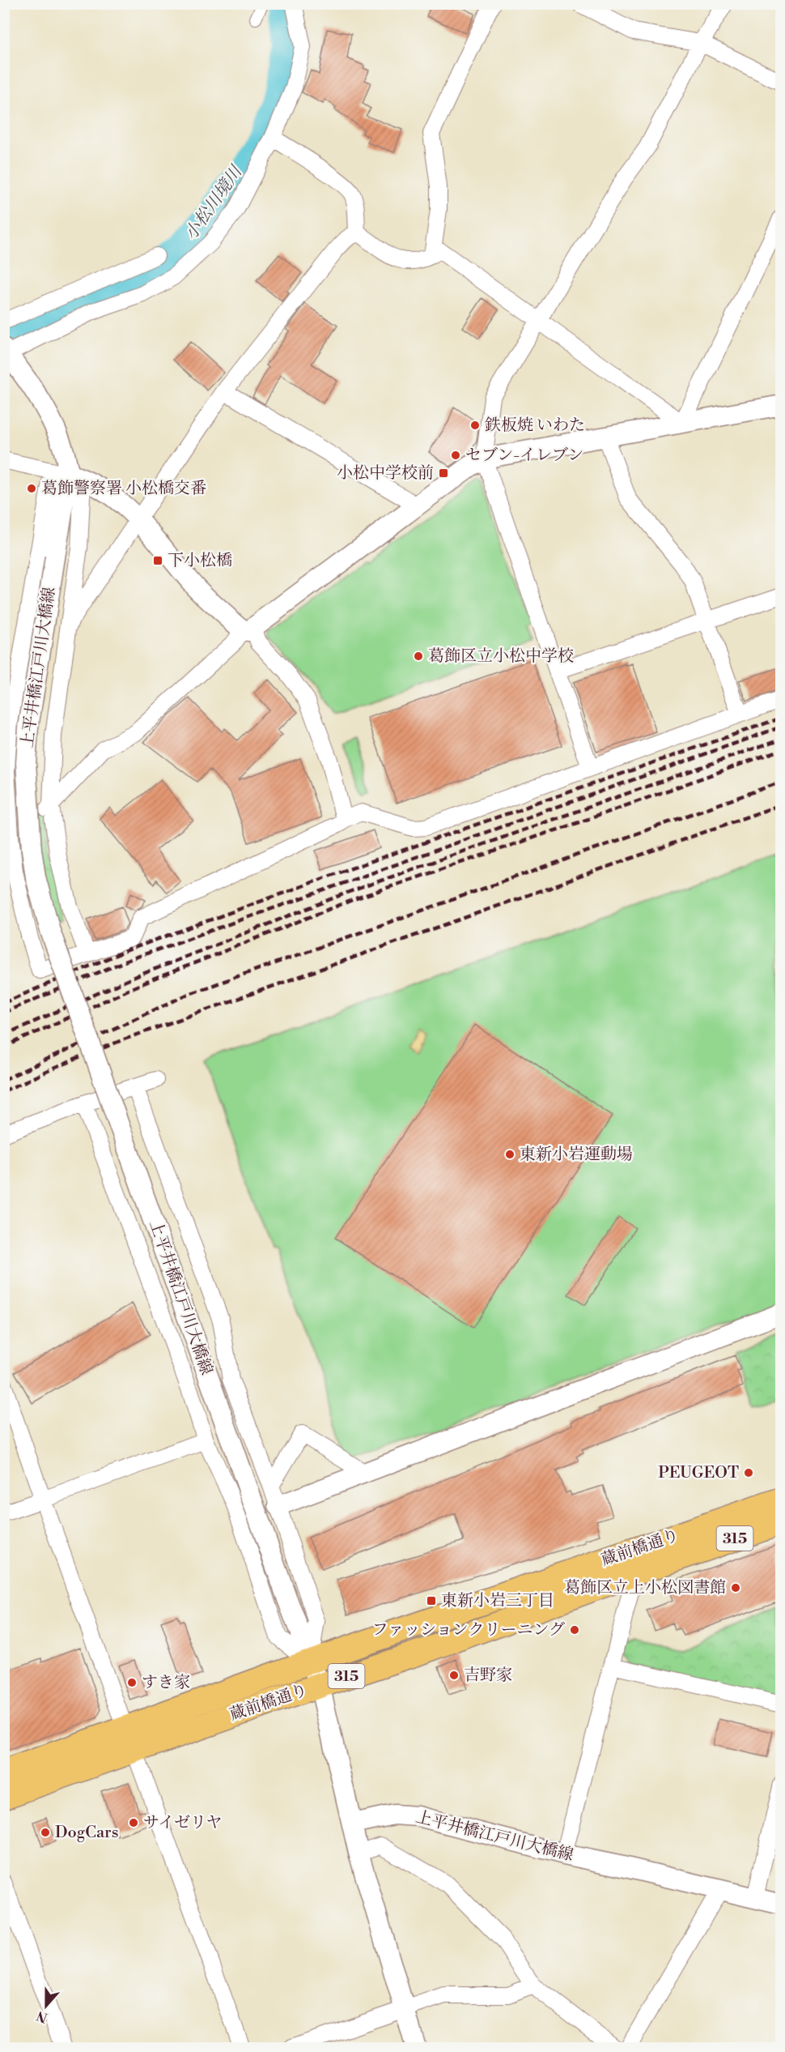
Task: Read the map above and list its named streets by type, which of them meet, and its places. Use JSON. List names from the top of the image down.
{
  "streets": {
    "main road": ["315", "蔵前橋通り"],
    "street": ["上平井橋江戸川大橋線"]
  },
  "crossings": [
    ["上平井橋江戸川大橋線", "蔵前橋通り"]
  ],
  "water": ["小松川境川"],
  "places": {
    "other": [
      "鉄板焼 いわた",
      "セブン-イレブン",
      "葛飾警察署 小松橋交番",
      "葛飾区立小松中学校",
      "東新小岩運動場",
      "PEUGEOT",
      "葛飾区立上小松図書館",
      "ファッションクリーニング",
      "吉野家",
      "すき家",
      "サイゼリヤ",
      "DogCars"
    ],
    "transit": ["小松中学校前", "下小松橋", "東新小岩三丁目"]
  },
  "north": "bottom"
}
